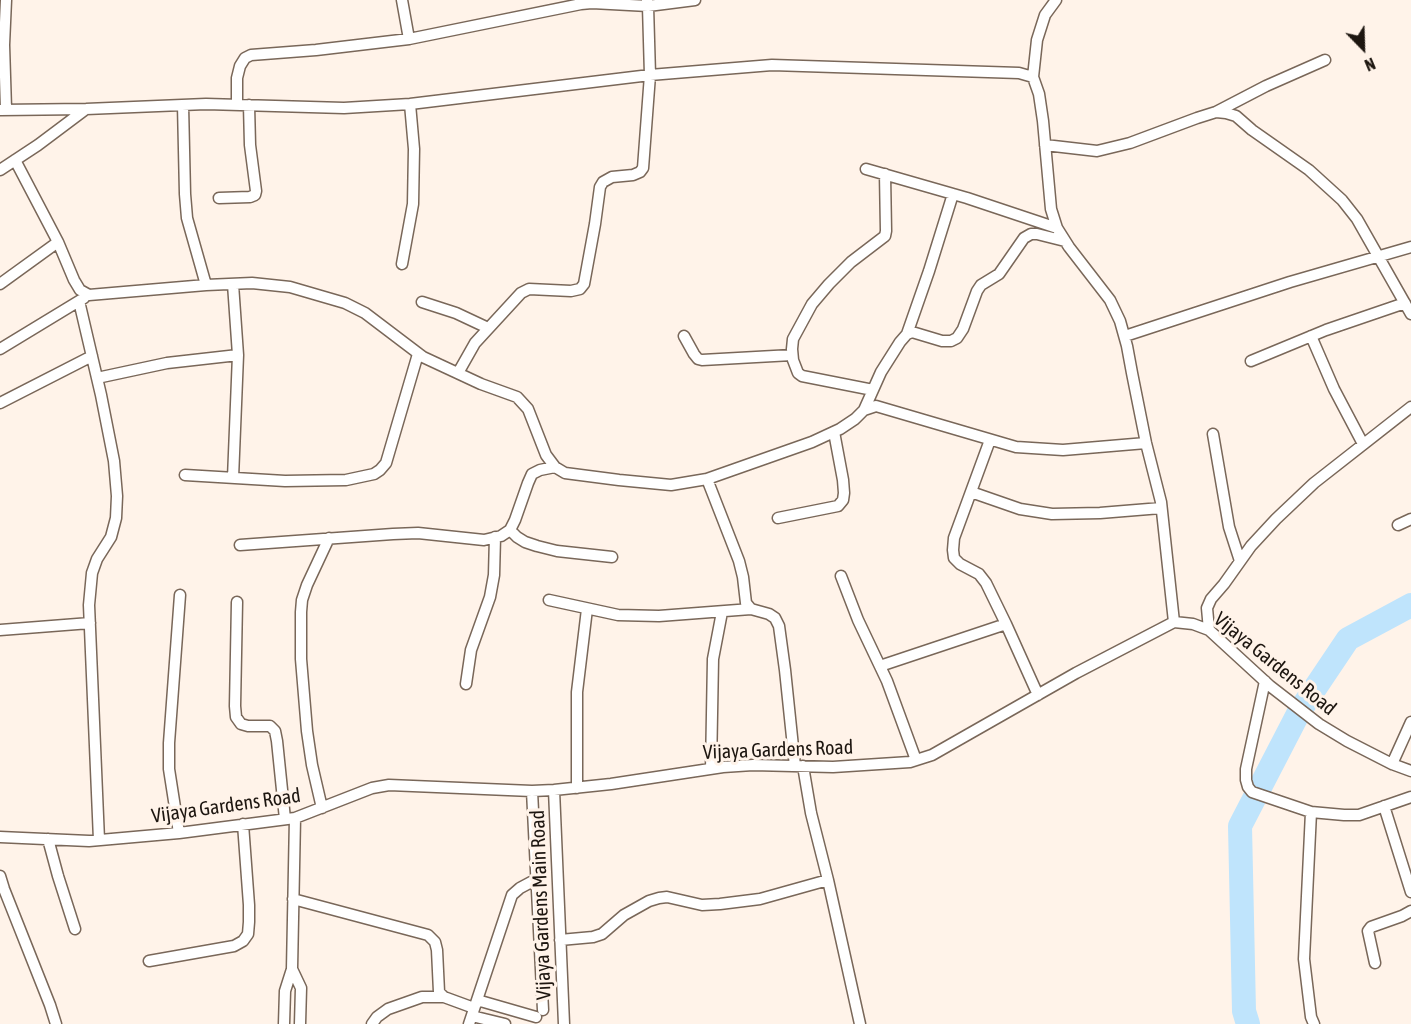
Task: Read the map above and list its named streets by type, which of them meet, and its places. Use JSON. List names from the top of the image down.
{
  "streets": {
    "street": ["Vijaya Gardens Road", "Vijaya Gardens Main Road"]
  },
  "crossings": [
    ["Vijaya Gardens Road", "Vijaya Gardens Main Road"]
  ],
  "north": "bottom right"
}
